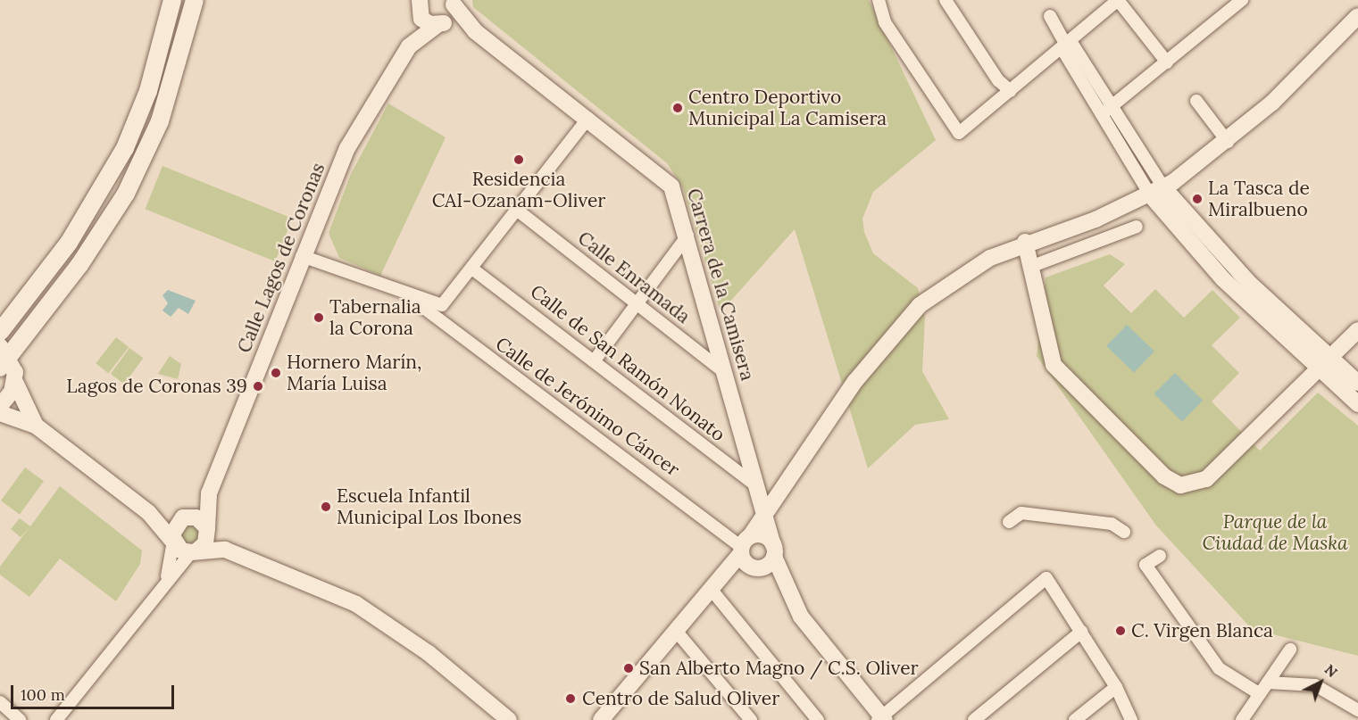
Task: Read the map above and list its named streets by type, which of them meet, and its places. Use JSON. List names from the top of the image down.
{
  "streets": {
    "street": [
      "Calle Lagos de Coronas",
      "Calle Enramada",
      "Carrera de la Camisera",
      "Calle de San Ramón Nonato",
      "Calle de Jerónimo Cáncer"
    ]
  },
  "crossings": [
    ["Calle Lagos de Coronas", "Carrera de la Camisera"],
    ["Calle Enramada", "Carrera de la Camisera"],
    ["Carrera de la Camisera", "Calle de San Ramón Nonato"]
  ],
  "parks": ["Parque de la Ciudad de Maska"],
  "places": [
    "Centro Deportivo Municipal La Camisera",
    "Residencia CAI-Ozanam-Oliver",
    "La Tasca de Miralbueno",
    "Tabernalia la Corona",
    "Hornero Marín, María Luisa",
    "Lagos de Coronas 39",
    "Escuela Infantil Municipal Los Ibones",
    "C. Virgen Blanca",
    "San Alberto Magno / C.S. Oliver",
    "Centro de Salud Oliver"
  ],
  "scale_bar": "100 m",
  "north": "top right"
}
